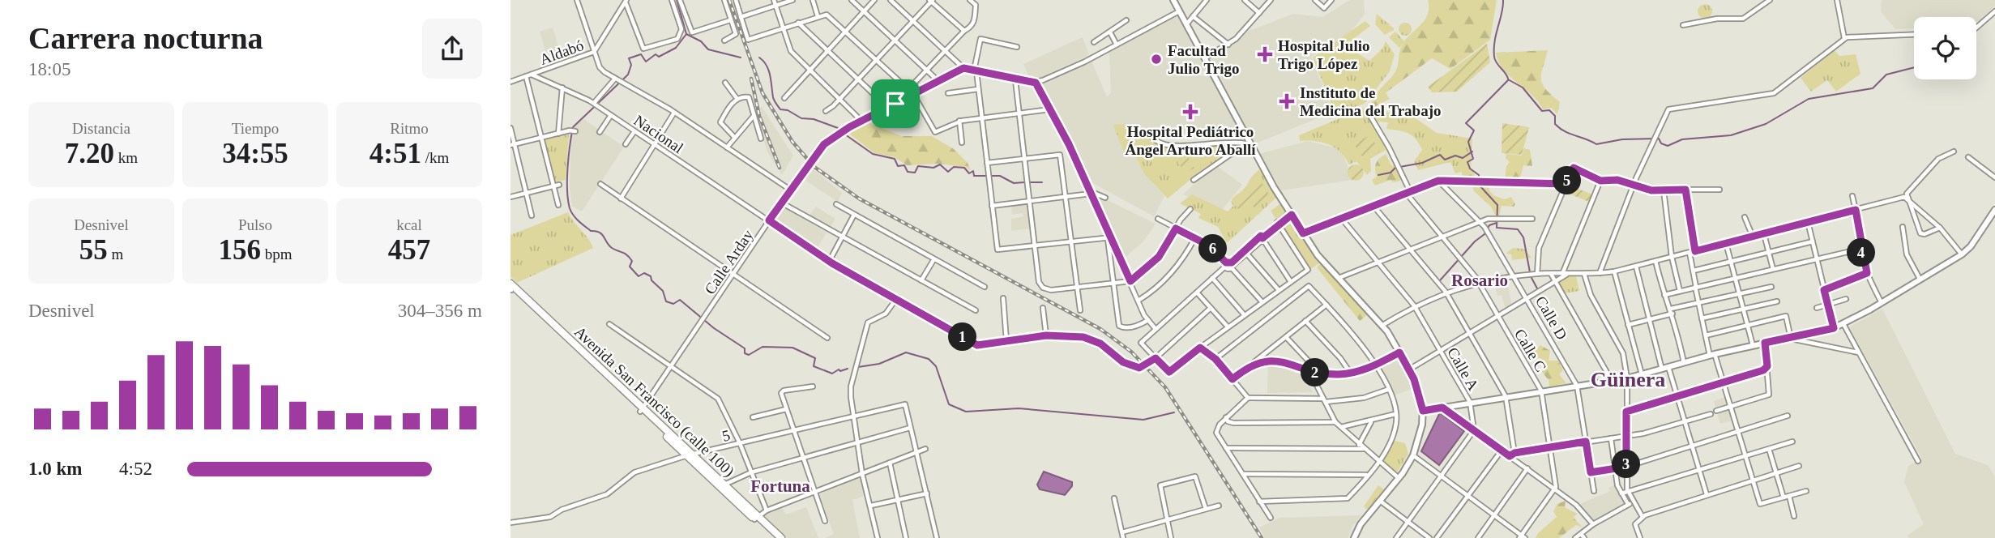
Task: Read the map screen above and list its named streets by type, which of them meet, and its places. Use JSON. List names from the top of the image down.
{
  "streets": {
    "highway": ["Avenida San Francisco (calle 100)"],
    "street": [
      "Aldabó",
      "Nacional",
      "Calle Arday",
      "Calle D",
      "Calle C",
      "Calle A",
      "5"
    ]
  },
  "crossings": [
    ["Aldabó", "Nacional"],
    ["Nacional", "Calle Arday"],
    ["Calle Arday", "Avenida San Francisco (calle 100)"],
    ["Avenida San Francisco (calle 100)", "5"]
  ],
  "districts": ["Rosario", "Güinera", "Fortuna"],
  "places": {
    "health": ["Hospital Julio Trigo López", "Instituto de Medicina del Trabajo", "Hospital Pediátrico Ángel Arturo Aballí"],
    "other": ["Facultad Julio Trigo"]
  },
  "page": {
    "heading": ["Carrera nocturna", "18:05"],
    "stats": [
      ["Distancia", "7.20 km"],
      ["Tiempo", "34:55"],
      ["Ritmo", "4:51 /km"],
      ["Desnivel", "55 m"],
      ["Pulso", "156 bpm"],
      ["kcal", "457"]
    ],
    "pins": [
      "5",
      "6",
      "4",
      "1",
      "2",
      "3"
    ],
    "chart": ["Desnivel", "304–356 m"],
    "list": [
      {
        "name": "1.0 km",
        "note": "4:52"
      }
    ]
  }
}
